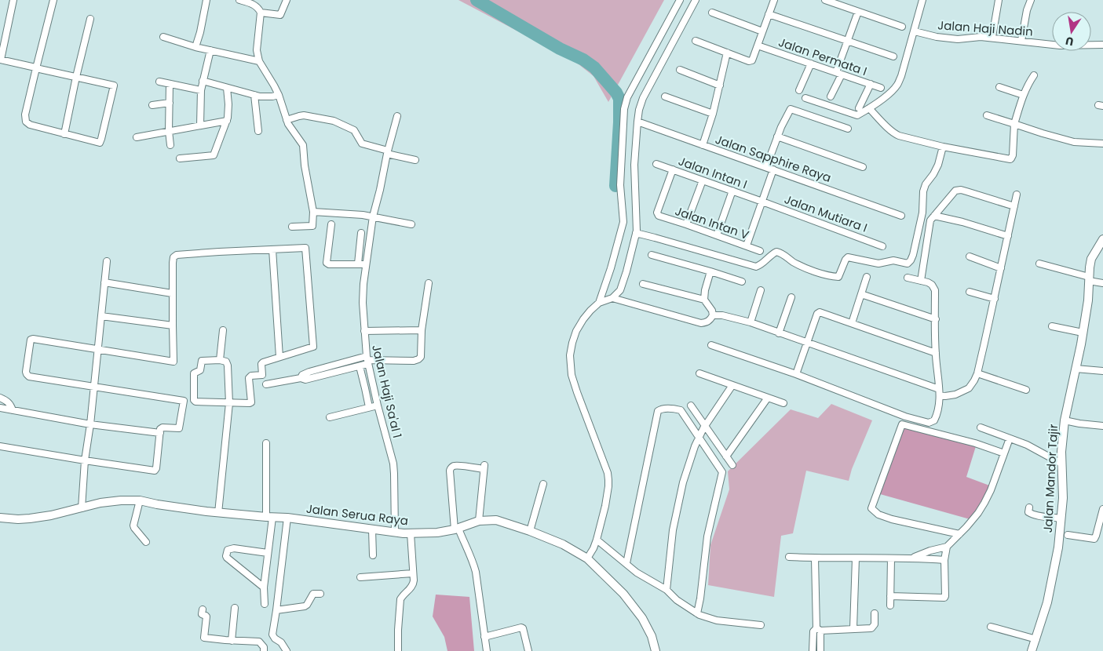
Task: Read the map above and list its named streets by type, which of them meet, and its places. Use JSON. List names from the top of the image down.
{
  "streets": {
    "main road": ["Jalan Mandor Tajir", "Jalan Serua Raya"],
    "street": [
      "Jalan Haji Nadin",
      "Jalan Permata I",
      "Jalan Sapphire Raya",
      "Jalan Intan I",
      "Jalan Mutiara I",
      "Jalan Intan V",
      "Jalan Haji Sa'al 1"
    ]
  },
  "crossings": [
    ["Jalan Intan I", "Jalan Mutiara I"],
    ["Jalan Intan I", "Jalan Intan V"],
    ["Jalan Haji Sa'al 1", "Jalan Serua Raya"]
  ],
  "north": "bottom"
}
